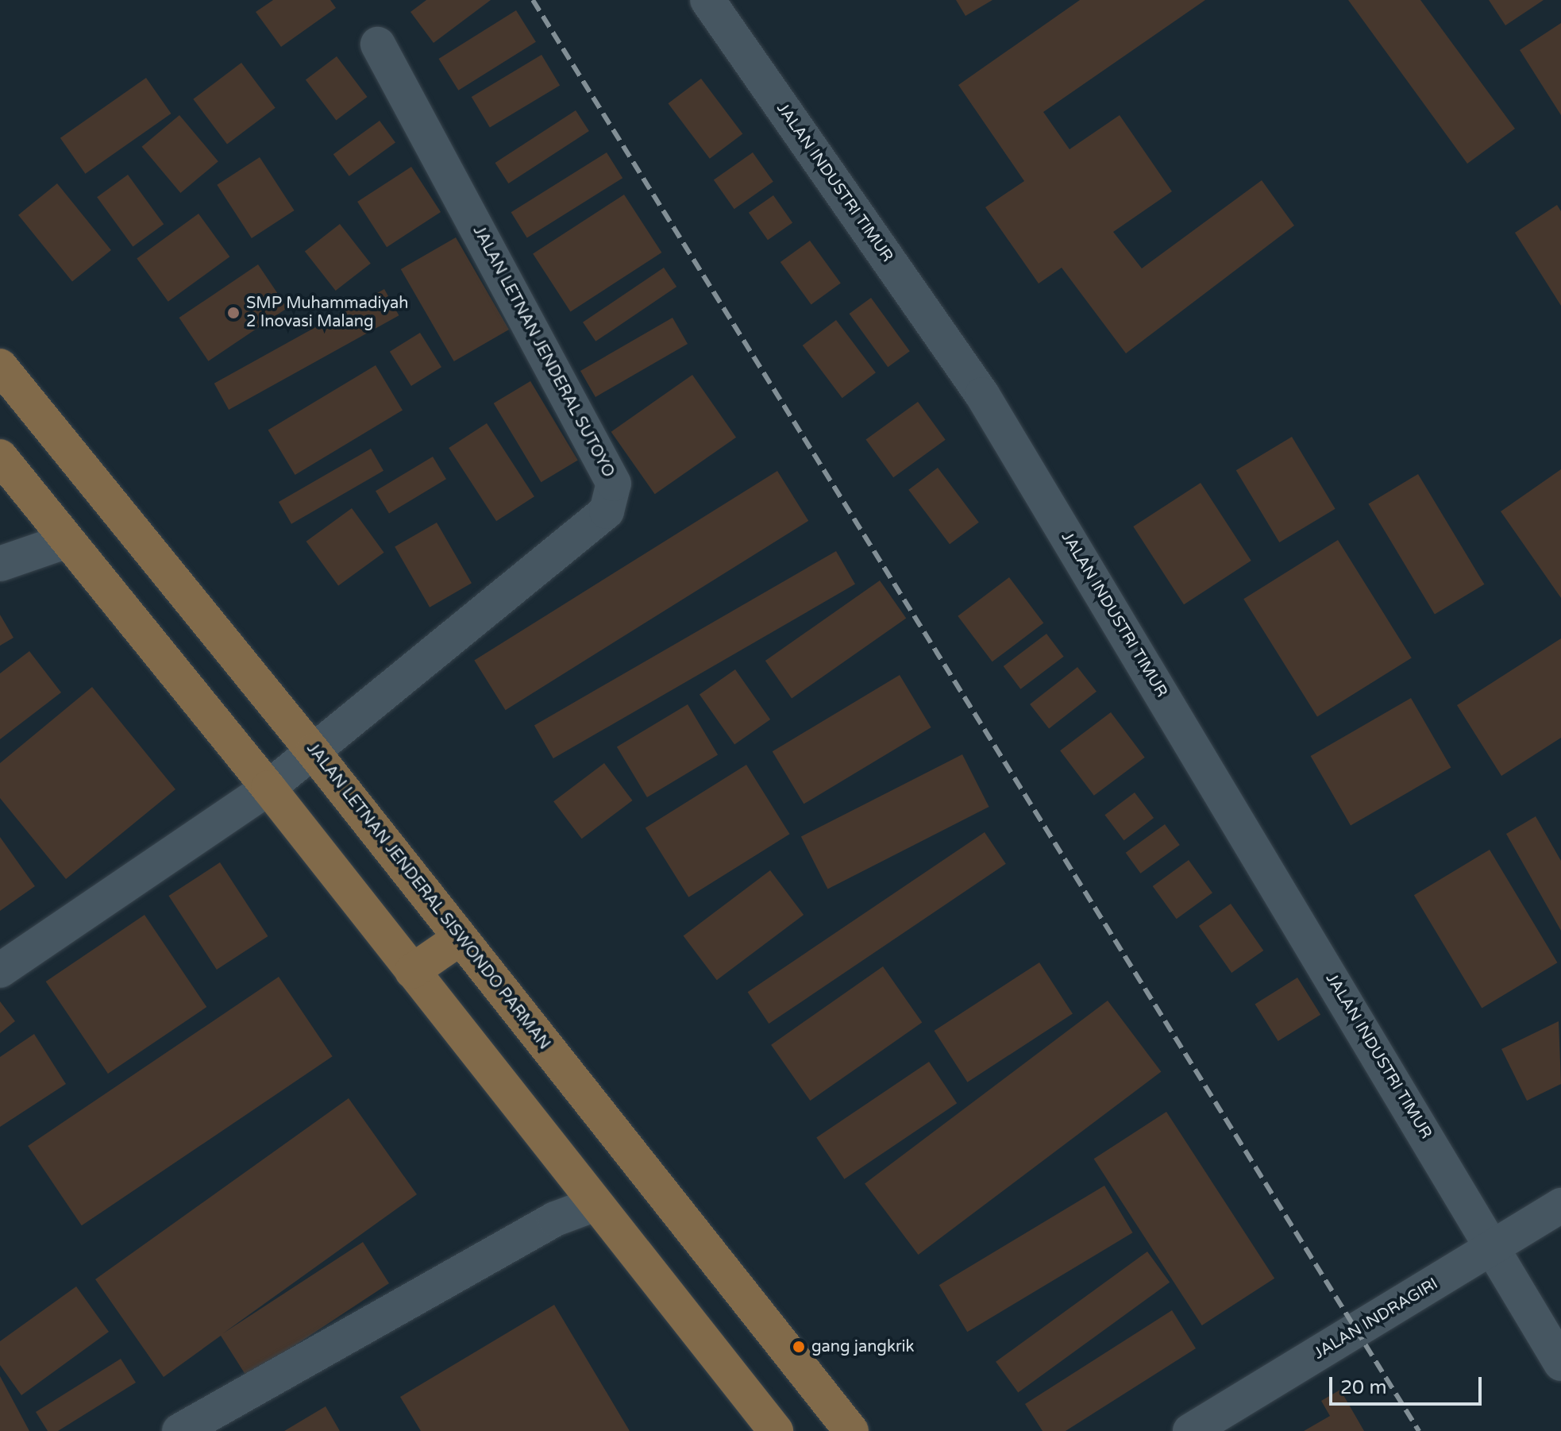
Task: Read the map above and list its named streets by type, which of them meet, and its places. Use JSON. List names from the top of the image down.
{
  "streets": {
    "main road": ["JALAN LETNAN JENDERAL SISWONDO PARMAN"],
    "street": ["JALAN INDUSTRI TIMUR", "JALAN LETNAN JENDERAL SUTOYO", "JALAN INDRAGIRI"]
  },
  "crossings": [
    ["JALAN INDUSTRI TIMUR", "JALAN INDRAGIRI"],
    ["JALAN LETNAN JENDERAL SUTOYO", "JALAN LETNAN JENDERAL SISWONDO PARMAN"]
  ],
  "places": ["SMP Muhammadiyah 2 Inovasi Malang", "gang jangkrik"],
  "scale_bar": "20 m"
}
